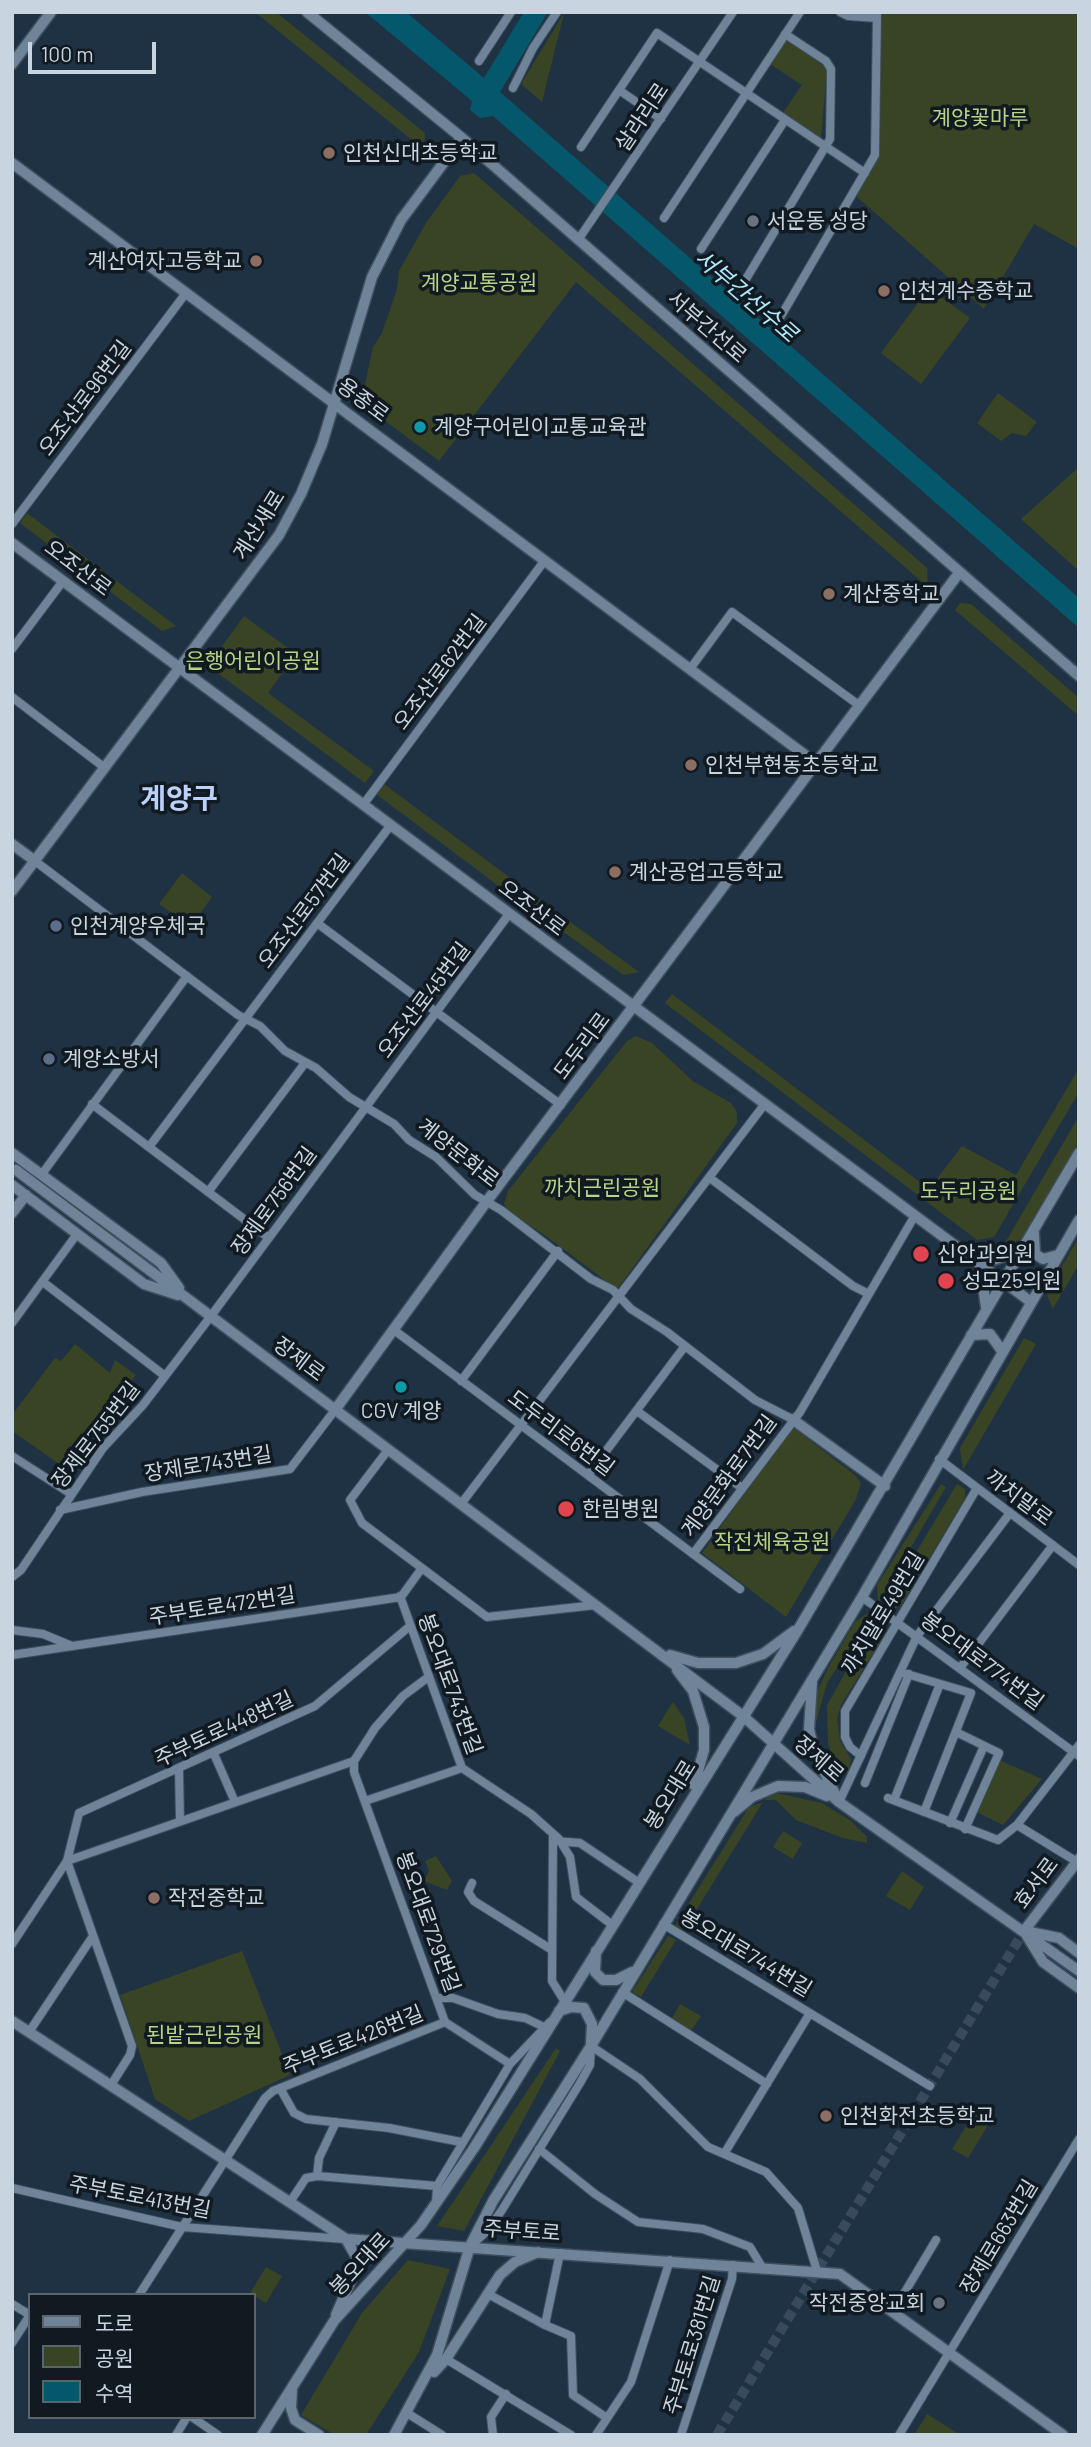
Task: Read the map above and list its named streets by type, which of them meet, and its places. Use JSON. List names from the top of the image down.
{
  "streets": {
    "main road": [
      "서부간선로",
      "용종로",
      "계산새로",
      "오조산로",
      "도두리로",
      "계양문화로",
      "장제로",
      "봉오대로",
      "효서로",
      "주부토로"
    ],
    "street": [
      "살라리로",
      "오조산로96번길",
      "오조산로62번길",
      "오조산로57번길",
      "오조산로45번길",
      "장제로756번길",
      "도두리로6번길",
      "장제로755번길",
      "장제로743번길",
      "계양문화로7번길",
      "까치말로",
      "주부토로472번길",
      "까치말로49번길",
      "봉오대로774번길",
      "봉오대로743번길",
      "주부토로448번길",
      "봉오대로729번길",
      "봉오대로744번길",
      "주부토로426번길",
      "주부토로413번길",
      "장제로663번길",
      "주부토로381번길"
    ]
  },
  "crossings": [
    ["살라리로", "서부간선로"],
    ["서부간선로", "계산새로"],
    ["서부간선로", "도두리로"],
    ["오조산로96번길", "용종로"],
    ["용종로", "계산새로"],
    ["용종로", "오조산로62번길"],
    ["용종로", "도두리로"],
    ["계산새로", "오조산로"],
    ["계산새로", "계양문화로"],
    ["오조산로", "오조산로62번길"],
    ["오조산로", "오조산로57번길"],
    ["오조산로", "오조산로45번길"],
    ["오조산로", "도두리로"],
    ["오조산로", "계양문화로7번길"],
    ["오조산로", "봉오대로"],
    ["오조산로57번길", "계양문화로"],
    ["오조산로45번길", "계양문화로"],
    ["오조산로45번길", "장제로756번길"],
    ["도두리로", "계양문화로"],
    ["도두리로", "장제로"],
    ["도두리로", "도두리로6번길"],
    ["도두리로", "장제로743번길"],
    ["계양문화로", "장제로756번길"],
    ["계양문화로", "계양문화로7번길"],
    ["계양문화로", "봉오대로"],
    ["장제로756번길", "장제로"],
    ["장제로756번길", "장제로755번길"],
    ["장제로", "장제로755번길"],
    ["장제로", "장제로743번길"],
    ["장제로", "봉오대로"],
    ["장제로", "효서로"],
    ["도두리로6번길", "계양문화로7번길"],
    ["장제로755번길", "장제로743번길"],
    ["까치말로", "까치말로49번길"],
    ["주부토로472번길", "봉오대로743번길"],
    ["까치말로49번길", "봉오대로774번길"],
    ["봉오대로743번길", "주부토로448번길"],
    ["봉오대로743번길", "봉오대로"],
    ["봉오대로", "주부토로"],
    ["봉오대로729번길", "주부토로426번길"],
    ["주부토로426번길", "주부토로413번길"],
    ["주부토로426번길", "주부토로"],
    ["주부토로413번길", "주부토로"],
    ["주부토로", "장제로663번길"],
    ["주부토로", "주부토로381번길"]
  ],
  "districts": ["계양구"],
  "water": ["서부간선수로"],
  "parks": [
    "계양꽃마루",
    "계양교통공원",
    "은행어린이공원",
    "까치근린공원",
    "도두리공원",
    "작전체육공원",
    "된밭근린공원"
  ],
  "places": [
    "인천신대초등학교",
    "서운동 성당",
    "계산여자고등학교",
    "인천계수중학교",
    "계양구어린이교통교육관",
    "계산중학교",
    "인천부현동초등학교",
    "계산공업고등학교",
    "인천계양우체국",
    "계양소방서",
    "신안과의원",
    "성모25의원",
    "CGV 계양",
    "한림병원",
    "작전중학교",
    "인천화전초등학교",
    "작전중앙교회"
  ],
  "legend": ["도로", "공원", "수역"],
  "scale_bar": "100 m"
}
